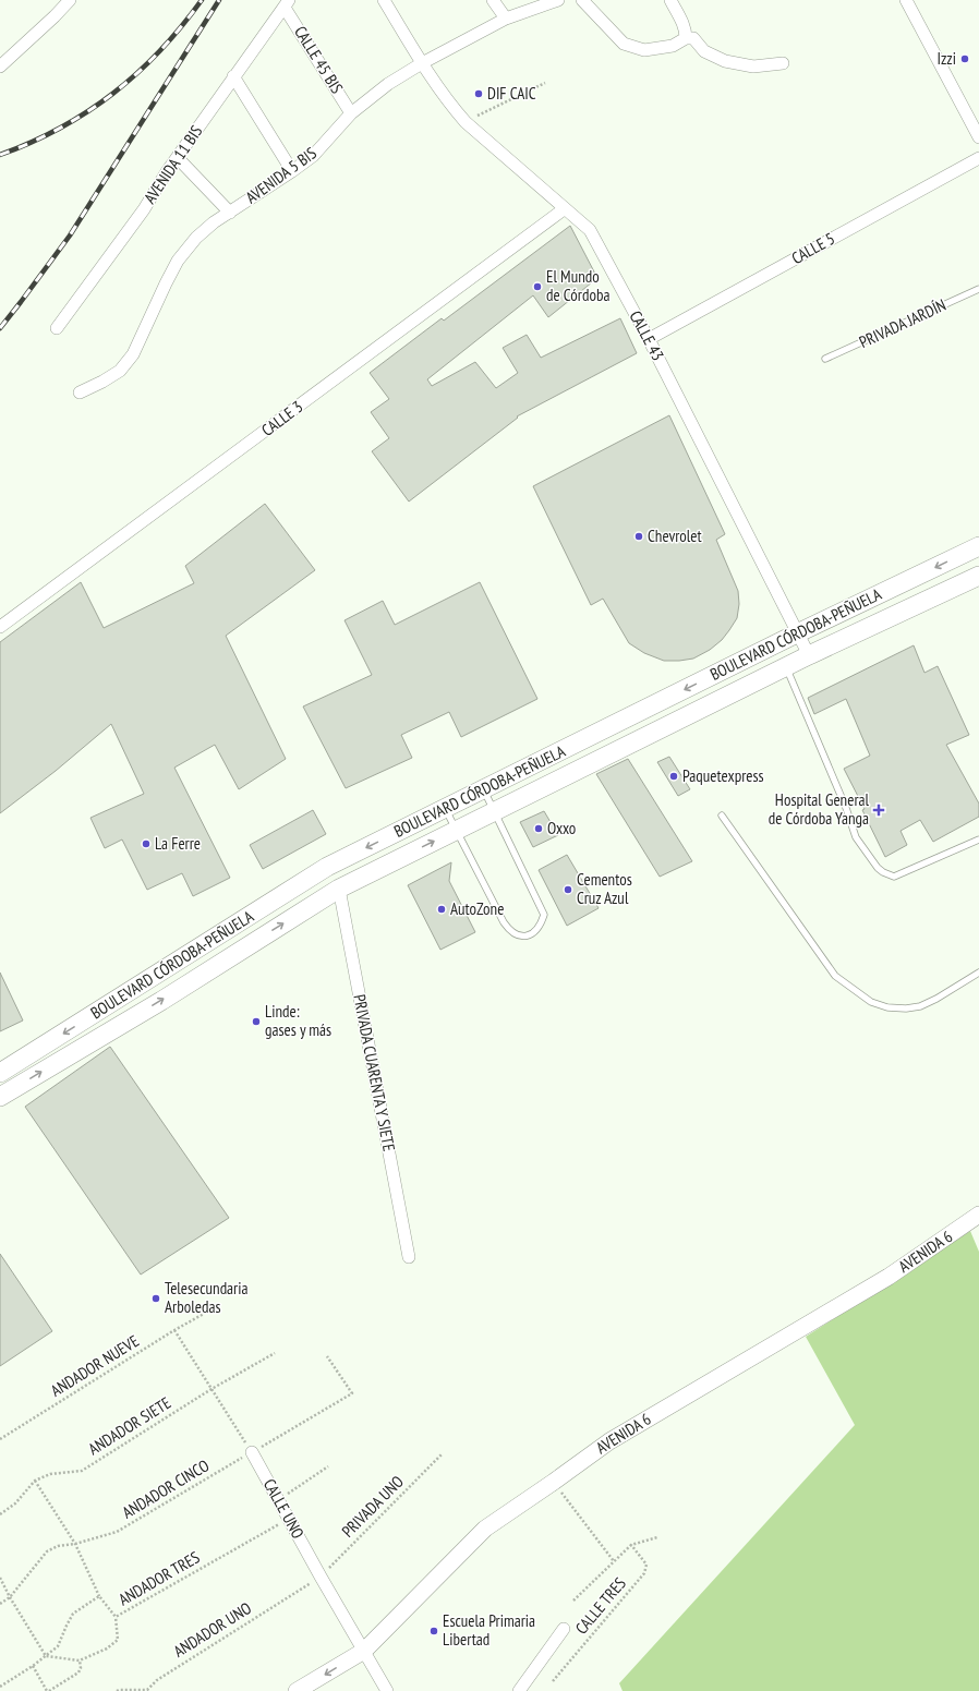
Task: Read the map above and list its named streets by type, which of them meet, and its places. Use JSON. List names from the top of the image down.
{
  "streets": {
    "main road": ["BOULEVARD CÓRDOBA-PEÑUELA"],
    "street": [
      "CALLE 45 BIS",
      "AVENIDA 11 BIS",
      "AVENIDA 5 BIS",
      "CALLE 5",
      "CALLE 43",
      "CALLE 3",
      "PRIVADA CUARENTA Y SIETE",
      "AVENIDA 6",
      "CALLE UNO"
    ],
    "lane": ["PRIVADA JARDÍN"],
    "path": [
      "ANDADOR NUEVE",
      "ANDADOR SIETE",
      "ANDADOR CINCO",
      "PRIVADA UNO",
      "ANDADOR TRES",
      "CALLE TRES",
      "ANDADOR UNO"
    ]
  },
  "crossings": [
    ["CALLE 45 BIS", "AVENIDA 11 BIS"],
    ["CALLE 45 BIS", "AVENIDA 5 BIS"],
    ["AVENIDA 5 BIS", "CALLE 43"],
    ["CALLE 5", "CALLE 43"],
    ["CALLE 43", "CALLE 3"],
    ["CALLE 43", "BOULEVARD CÓRDOBA-PEÑUELA"],
    ["BOULEVARD CÓRDOBA-PEÑUELA", "PRIVADA CUARENTA Y SIETE"],
    ["AVENIDA 6", "CALLE UNO"],
    ["ANDADOR CINCO", "CALLE UNO"],
    ["PRIVADA UNO", "CALLE UNO"],
    ["PRIVADA UNO", "ANDADOR UNO"],
    ["CALLE UNO", "ANDADOR TRES"],
    ["CALLE UNO", "ANDADOR UNO"]
  ],
  "places": {
    "other": [
      "Izzi",
      "DIF CAIC",
      "El Mundo de Córdoba",
      "Chevrolet",
      "Paquetexpress",
      "Oxxo",
      "La Ferre",
      "Cementos Cruz Azul",
      "AutoZone",
      "Linde: gases y más",
      "Telesecundaria Arboledas",
      "Escuela Primaria Libertad"
    ],
    "health": ["Hospital General de Córdoba Yanga"]
  }
}
